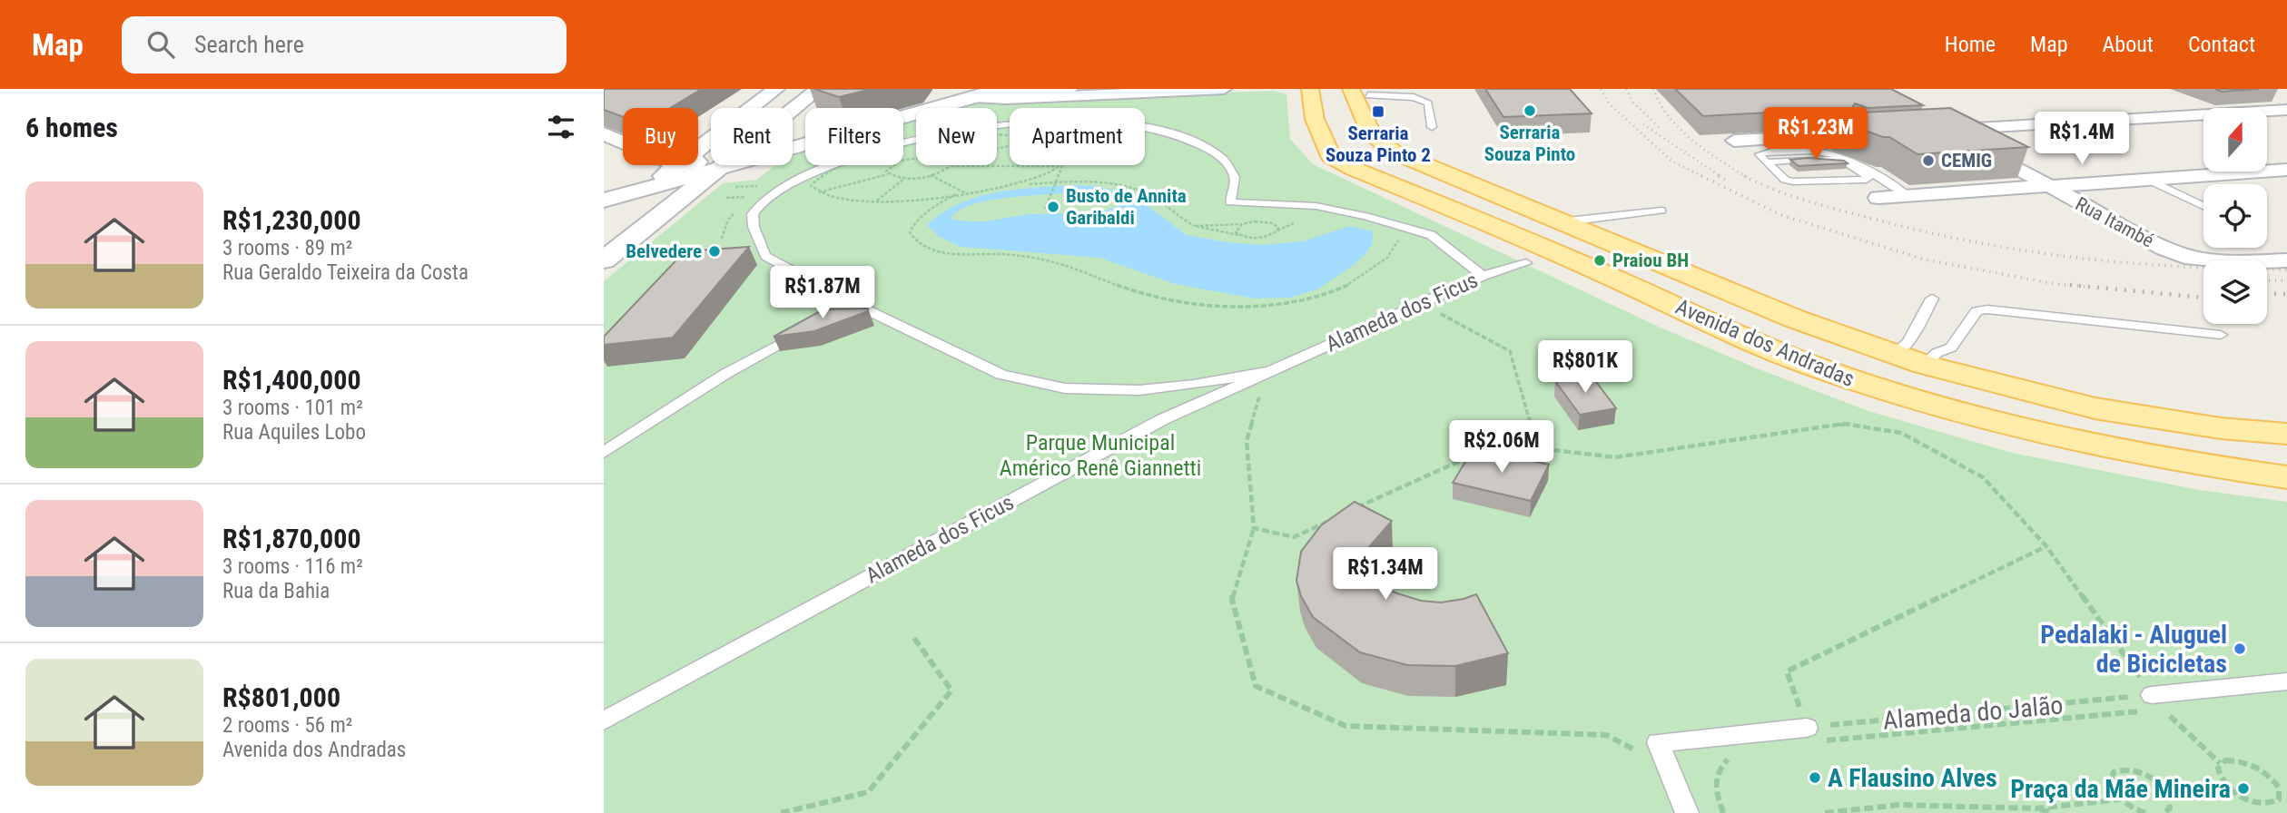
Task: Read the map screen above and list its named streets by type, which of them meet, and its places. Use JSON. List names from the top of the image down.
{
  "streets": {
    "main road": ["Avenida dos Andradas"],
    "street": ["Rua Itambé"],
    "lane": ["Alameda dos Ficus"],
    "path": ["Alameda do Jalão"]
  },
  "parks": ["Parque Municipal Américo Renê Giannetti"],
  "places": {
    "other": [
      "Serraria Souza Pinto",
      "CEMIG",
      "Busto de Annita Garibaldi",
      "Belvedere",
      "Praiou BH",
      "Pedalaki - Aluguel de Bicicletas",
      "A Flausino Alves",
      "Praça da Mãe Mineira"
    ],
    "transit": ["Serraria Souza Pinto 2"]
  },
  "north": "top",
  "page": {
    "header": "Map",
    "search": "Search here",
    "nav": [
      "Home",
      "Map",
      "About",
      "Contact"
    ],
    "heading": "6 homes",
    "price": [
      "R$1.23M",
      "R$1.4M",
      "R$1.87M",
      "R$801K",
      "R$2.06M",
      "R$1.34M"
    ],
    "chip": [
      "Buy",
      "Rent",
      "Filters",
      "New",
      "Apartment"
    ],
    "list": [
      {
        "name": "R$1,230,000",
        "note": "3 rooms · 89 m² · Rua Geraldo Teixeira da Costa"
      },
      {
        "name": "R$1,400,000",
        "note": "3 rooms · 101 m² · Rua Aquiles Lobo"
      },
      {
        "name": "R$1,870,000",
        "note": "3 rooms · 116 m² · Rua da Bahia"
      },
      {
        "name": "R$801,000",
        "note": "2 rooms · 56 m² · Avenida dos Andradas"
      }
    ]
  }
}
